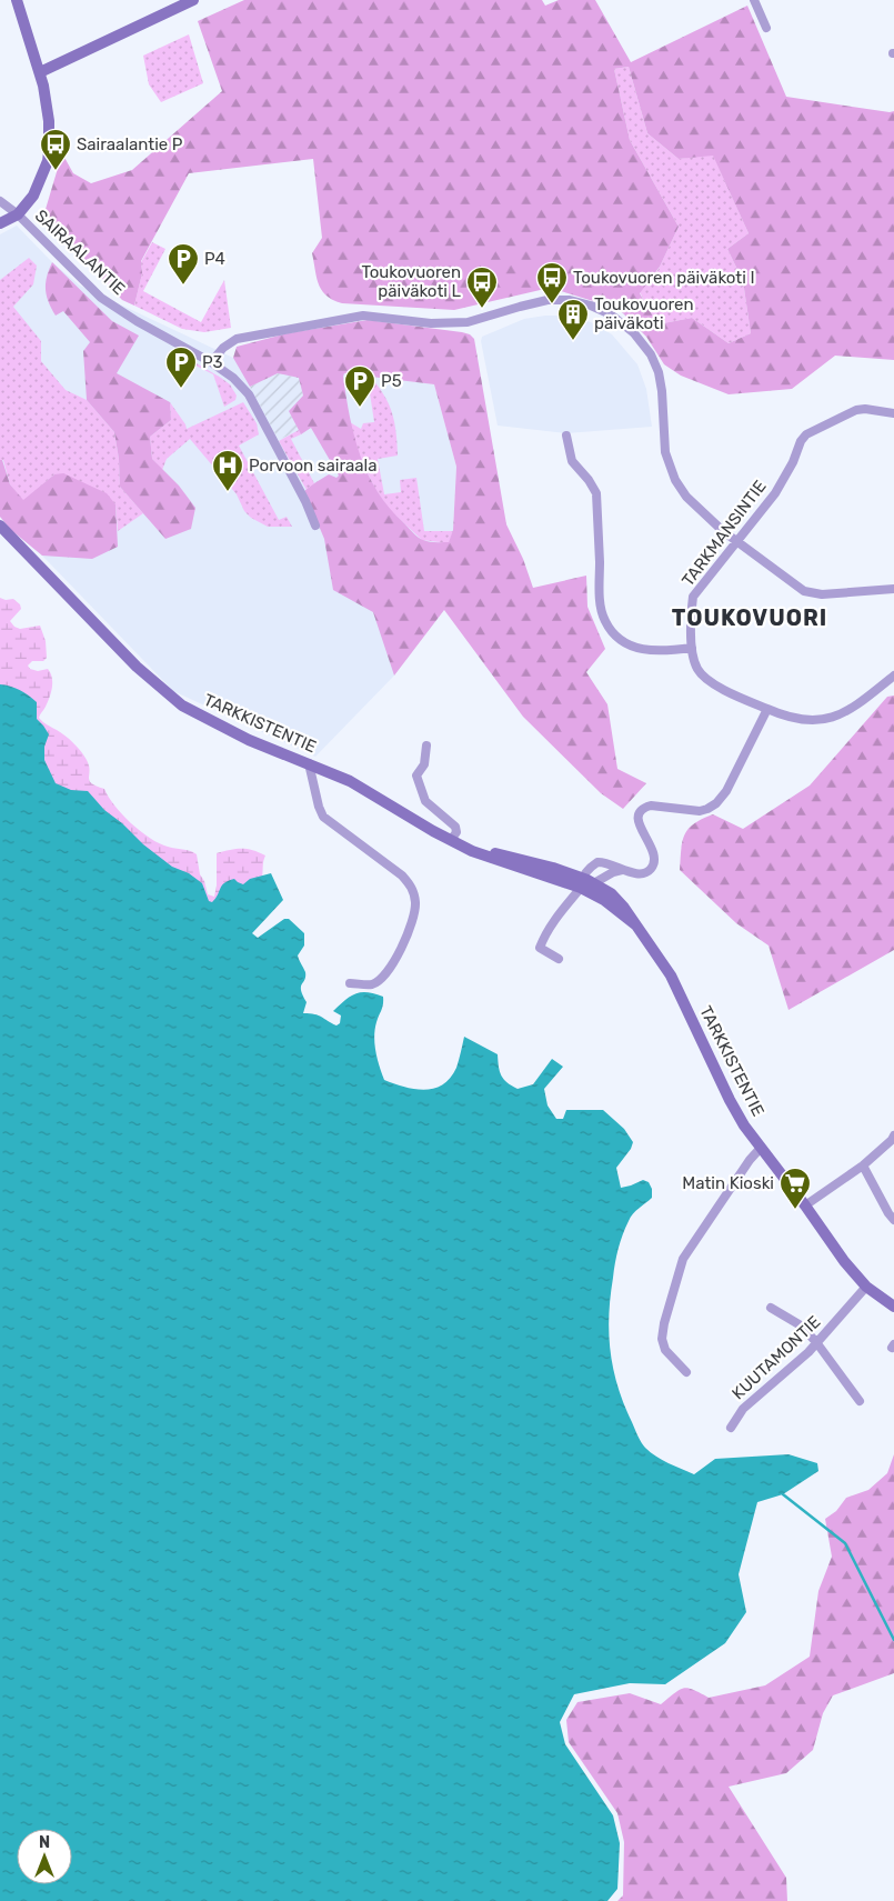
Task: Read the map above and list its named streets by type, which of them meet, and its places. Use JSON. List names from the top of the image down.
{
  "streets": {
    "street": [
      "SAIRAALANTIE",
      "TARKMANSINTIE",
      "TARKKISTENTIE",
      "KUUTAMONTIE"
    ]
  },
  "crossings": [
    ["TARKKISTENTIE", "KUUTAMONTIE"]
  ],
  "districts": ["TOUKOVUORI"],
  "places": {
    "bus stop": ["Sairaalantie P", "Toukovuoren päiväkoti I", "Toukovuoren päiväkoti L"],
    "parking": ["P4", "P3", "P5"],
    "building": ["Toukovuoren päiväkoti"],
    "hospital": ["Porvoon sairaala"],
    "supermarket": ["Matin Kioski"]
  },
  "north": "top"
}
